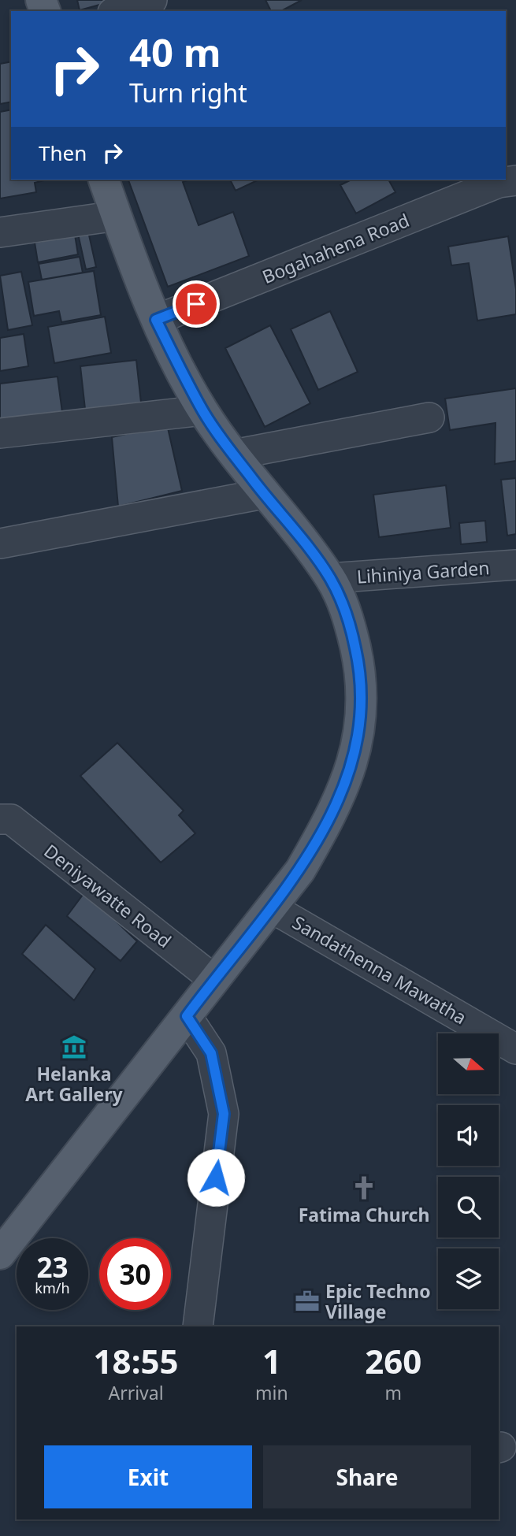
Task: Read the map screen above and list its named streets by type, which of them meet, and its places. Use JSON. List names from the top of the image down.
{
  "streets": {
    "street": [
      "Bogahahena Road",
      "Lihiniya Garden",
      "Deniyawatte Road",
      "Sandathenna Mawatha"
    ]
  },
  "places": {
    "museum": ["Helanka Art Gallery"],
    "church": ["Fatima Church"],
    "office": ["Epic Techno Village"]
  },
  "north": "right",
  "page": {
    "turn": ["40 m", "Turn right"],
    "then": "Then",
    "speed": "23 km/h",
    "limit": "30",
    "eta": [
      "18:55",
      "Arrival",
      "1",
      "min",
      "260",
      "m"
    ],
    "buttons": ["Exit", "Share"]
  }
}
